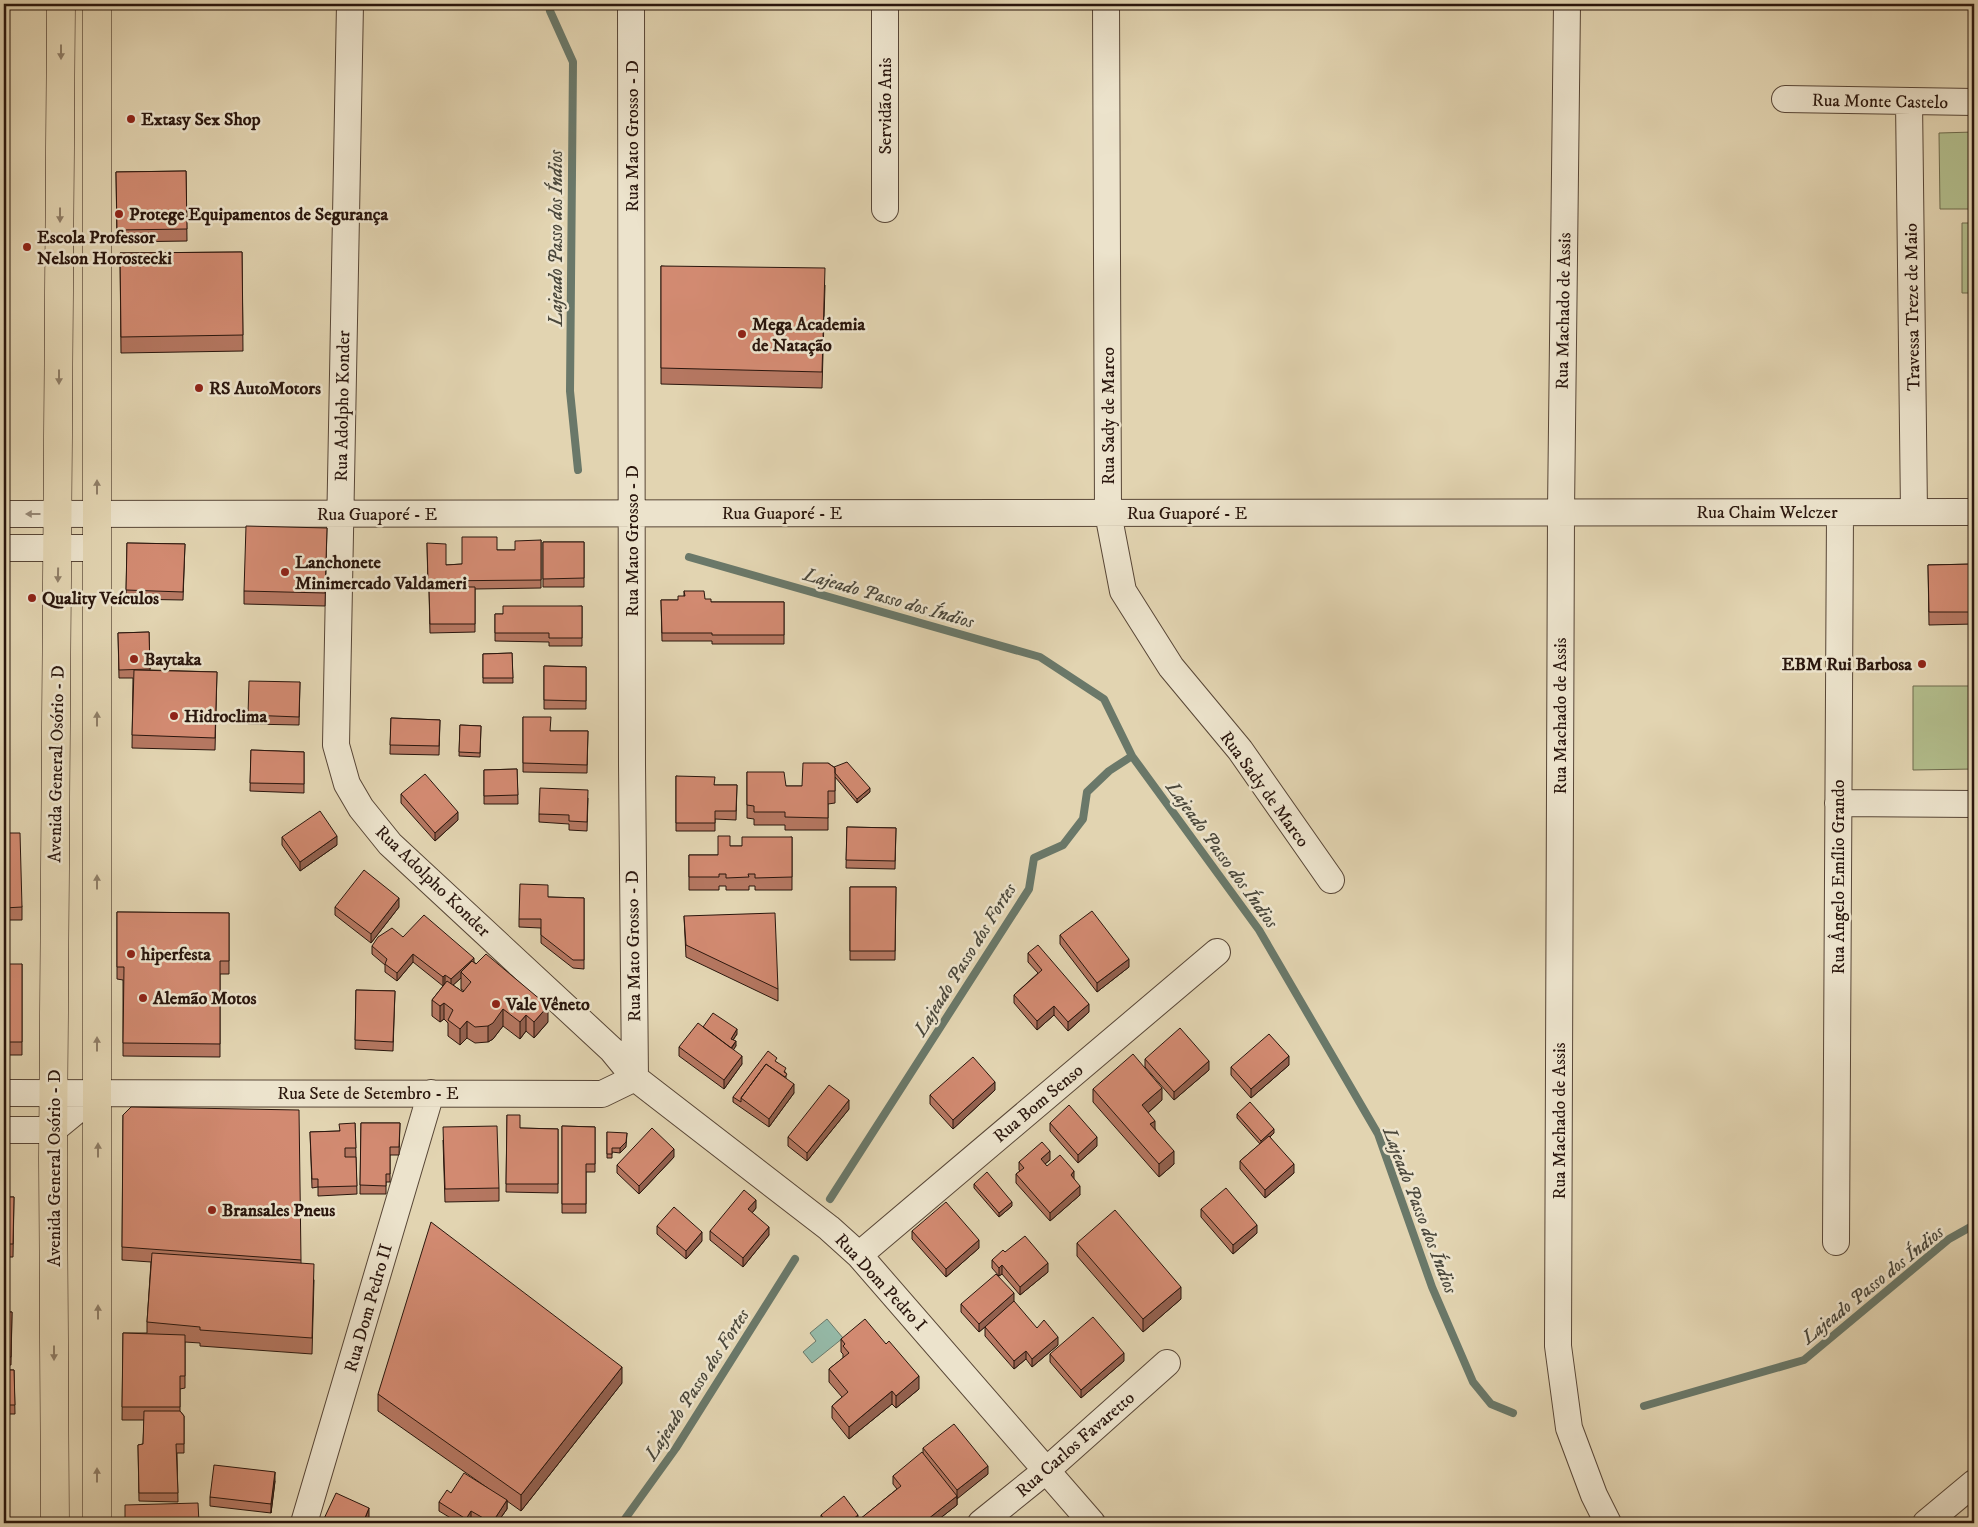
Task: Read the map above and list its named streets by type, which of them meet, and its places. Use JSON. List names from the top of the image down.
{
  "streets": {
    "main road": ["Avenida General Osório - D"],
    "street": [
      "Rua Monte Castelo",
      "Servidão Anis",
      "Rua Mato Grosso - D",
      "Travessa Treze de Maio",
      "Rua Machado de Assis",
      "Rua Adolpho Konder",
      "Rua Sady de Marco",
      "Rua Chaim Welczer",
      "Rua Guaporé - E",
      "Rua Ângelo Emílio Grando",
      "Rua Sete de Setembro - E",
      "Rua Bom Senso",
      "Rua Dom Pedro I",
      "Rua Dom Pedro II",
      "Rua Carlos Favaretto"
    ]
  },
  "crossings": [
    ["Rua Monte Castelo", "Travessa Treze de Maio"],
    ["Rua Mato Grosso - D", "Rua Adolpho Konder"],
    ["Rua Mato Grosso - D", "Rua Guaporé - E"],
    ["Rua Mato Grosso - D", "Rua Sete de Setembro - E"],
    ["Rua Mato Grosso - D", "Rua Dom Pedro I"],
    ["Travessa Treze de Maio", "Rua Chaim Welczer"],
    ["Rua Machado de Assis", "Rua Chaim Welczer"],
    ["Rua Machado de Assis", "Rua Guaporé - E"],
    ["Rua Adolpho Konder", "Rua Guaporé - E"],
    ["Rua Adolpho Konder", "Rua Sete de Setembro - E"],
    ["Rua Adolpho Konder", "Rua Dom Pedro I"],
    ["Rua Sady de Marco", "Rua Guaporé - E"],
    ["Rua Chaim Welczer", "Rua Guaporé - E"],
    ["Rua Chaim Welczer", "Rua Ângelo Emílio Grando"],
    ["Rua Guaporé - E", "Avenida General Osório - D"],
    ["Avenida General Osório - D", "Rua Sete de Setembro - E"],
    ["Rua Sete de Setembro - E", "Rua Dom Pedro I"],
    ["Rua Sete de Setembro - E", "Rua Dom Pedro II"],
    ["Rua Bom Senso", "Rua Dom Pedro I"],
    ["Rua Dom Pedro I", "Rua Carlos Favaretto"]
  ],
  "water": ["Lajeado Passo dos Índios", "Lajeado Passo dos Fortes"],
  "places": [
    "Extasy Sex Shop",
    "Protege Equipamentos de Segurança",
    "Escola Professor Nelson Horostecki",
    "Mega Academia de Natação",
    "RS AutoMotors",
    "Lanchonete Minimercado Valdameri",
    "Quality Veículos",
    "Baytaka",
    "EBM Rui Barbosa",
    "Hidroclima",
    "hiperfesta",
    "Alemão Motos",
    "Vale Vêneto",
    "Bransales Pneus"
  ]
}
